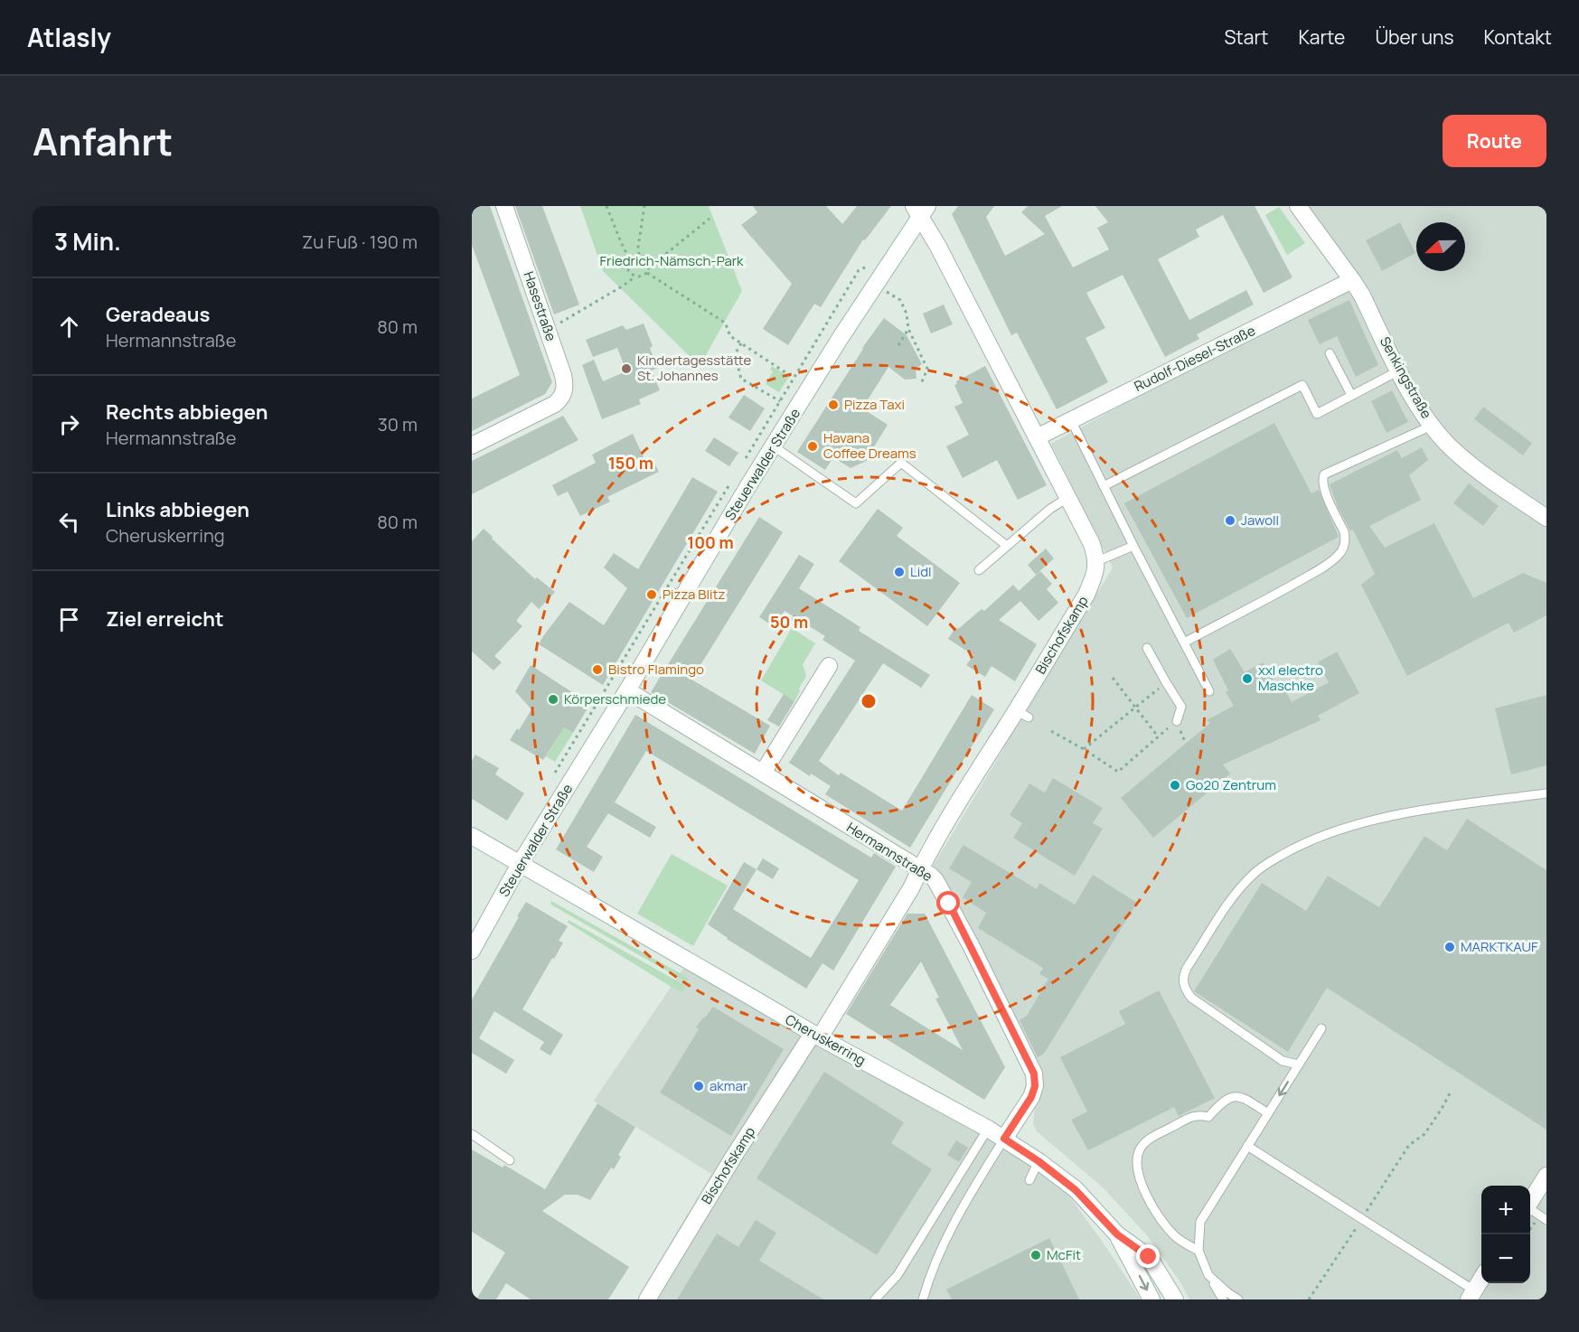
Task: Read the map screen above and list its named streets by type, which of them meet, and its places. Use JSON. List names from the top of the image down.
{
  "streets": {
    "street": [
      "Hasestraße",
      "Rudolf-Diesel-Straße",
      "Senkingstraße",
      "Steuerwalder Straße",
      "Bischofskamp",
      "Hermannstraße",
      "Cheruskerring"
    ]
  },
  "crossings": [
    ["Rudolf-Diesel-Straße", "Senkingstraße"],
    ["Steuerwalder Straße", "Hermannstraße"],
    ["Steuerwalder Straße", "Cheruskerring"],
    ["Bischofskamp", "Hermannstraße"],
    ["Bischofskamp", "Cheruskerring"],
    ["Hermannstraße", "Cheruskerring"]
  ],
  "parks": ["Friedrich-Nämsch-Park"],
  "places": [
    "Kindertagesstätte St. Johannes",
    "Pizza Taxi",
    "Havana Coffee Dreams",
    "Jawoll",
    "Lidl",
    "Pizza Blitz",
    "Bistro Flamingo",
    "xxl electro Maschke",
    "Körperschmiede",
    "Go20 Zentrum",
    "MARKTKAUF",
    "akmar",
    "McFit"
  ],
  "north": "left",
  "page": {
    "header": "Atlasly",
    "nav": [
      "Start",
      "Karte",
      "Über uns",
      "Kontakt"
    ],
    "title": "Anfahrt",
    "buttons": "Route",
    "heading": ["3 Min.", "Zu Fuß · 190 m"],
    "list": [
      ["Geradeaus", "Hermannstraße", "80 m"],
      ["Rechts abbiegen", "Hermannstraße", "30 m"],
      ["Links abbiegen", "Cheruskerring", "80 m"],
      "Ziel erreicht"
    ],
    "map_buttons": ["+", "−"]
  },
  "rings": ["150 m", "100 m", "50 m"]
}
